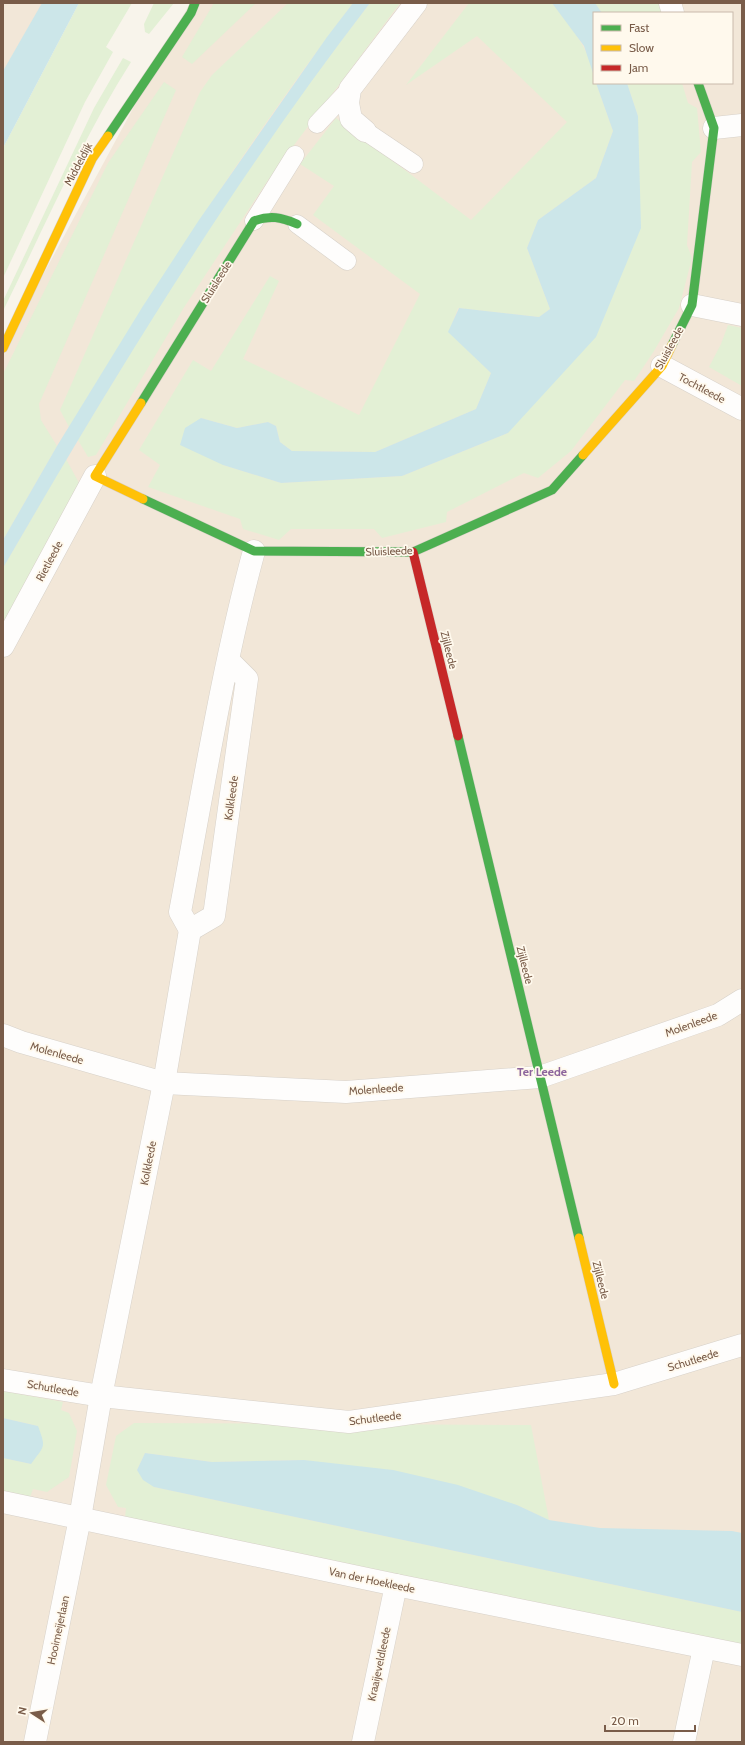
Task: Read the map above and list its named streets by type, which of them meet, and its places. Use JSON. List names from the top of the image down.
{
  "streets": {
    "street": [
      "Middeldijk",
      "Sluisleede",
      "Tochtleede",
      "Rietleede",
      "Zijlleede",
      "Kolkleede",
      "Molenleede",
      "Schutleede",
      "Van der Hoekleede",
      "Hooimeijerlaan",
      "Kraaijeveldleede"
    ]
  },
  "crossings": [
    ["Sluisleede", "Tochtleede"],
    ["Sluisleede", "Rietleede"],
    ["Sluisleede", "Zijlleede"],
    ["Zijlleede", "Molenleede"],
    ["Zijlleede", "Schutleede"],
    ["Kolkleede", "Molenleede"],
    ["Kolkleede", "Schutleede"],
    ["Kolkleede", "Van der Hoekleede"],
    ["Kolkleede", "Hooimeijerlaan"],
    ["Van der Hoekleede", "Hooimeijerlaan"],
    ["Van der Hoekleede", "Kraaijeveldleede"]
  ],
  "districts": ["Ter Leede"],
  "legend": ["Fast", "Slow", "Jam"],
  "scale_bar": "20 m",
  "north": "left"
}
